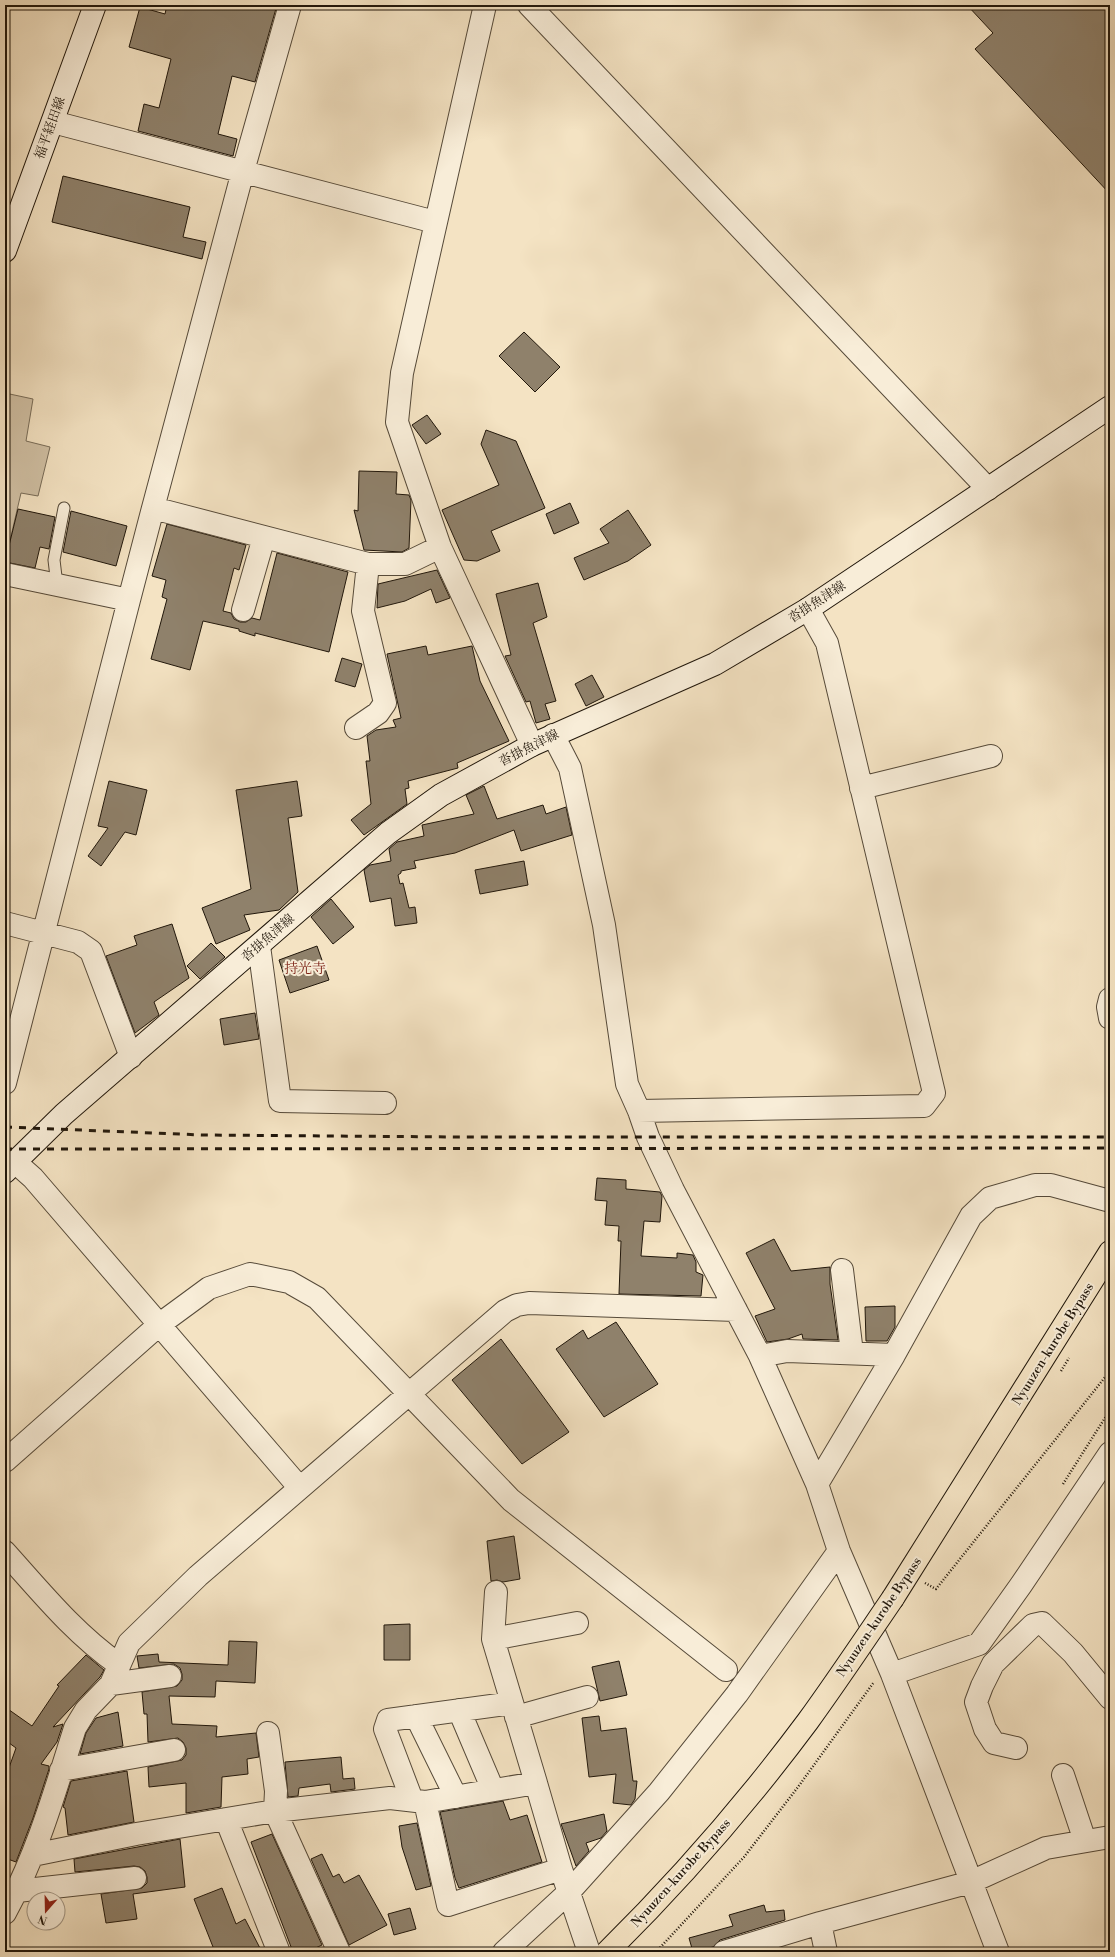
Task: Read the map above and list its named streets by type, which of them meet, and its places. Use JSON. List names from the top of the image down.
{
  "streets": {
    "highway": ["Nyuuzen-kurobe Bypass"],
    "street": ["福平経田線", "沓掛魚津線"]
  },
  "districts": ["持光寺"],
  "north": "bottom"
}
